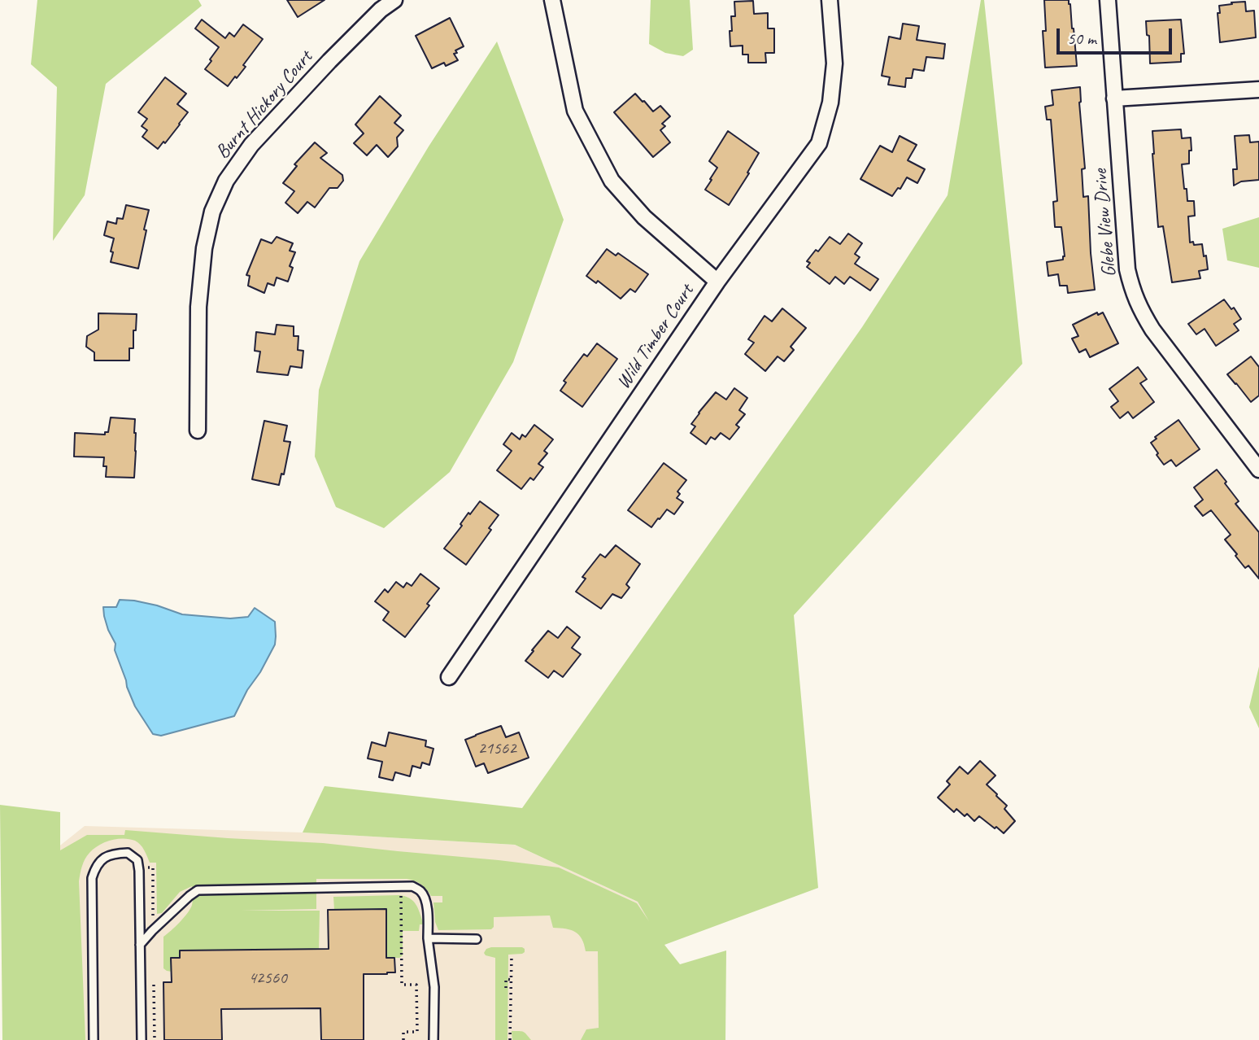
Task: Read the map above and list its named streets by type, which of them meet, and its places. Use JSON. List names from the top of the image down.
{
  "streets": {
    "street": ["Burnt Hickory Court", "Glebe View Drive", "Wild Timber Court"]
  },
  "house_numbers": ["21562", "42560"],
  "scale_bar": "50 m"
}
